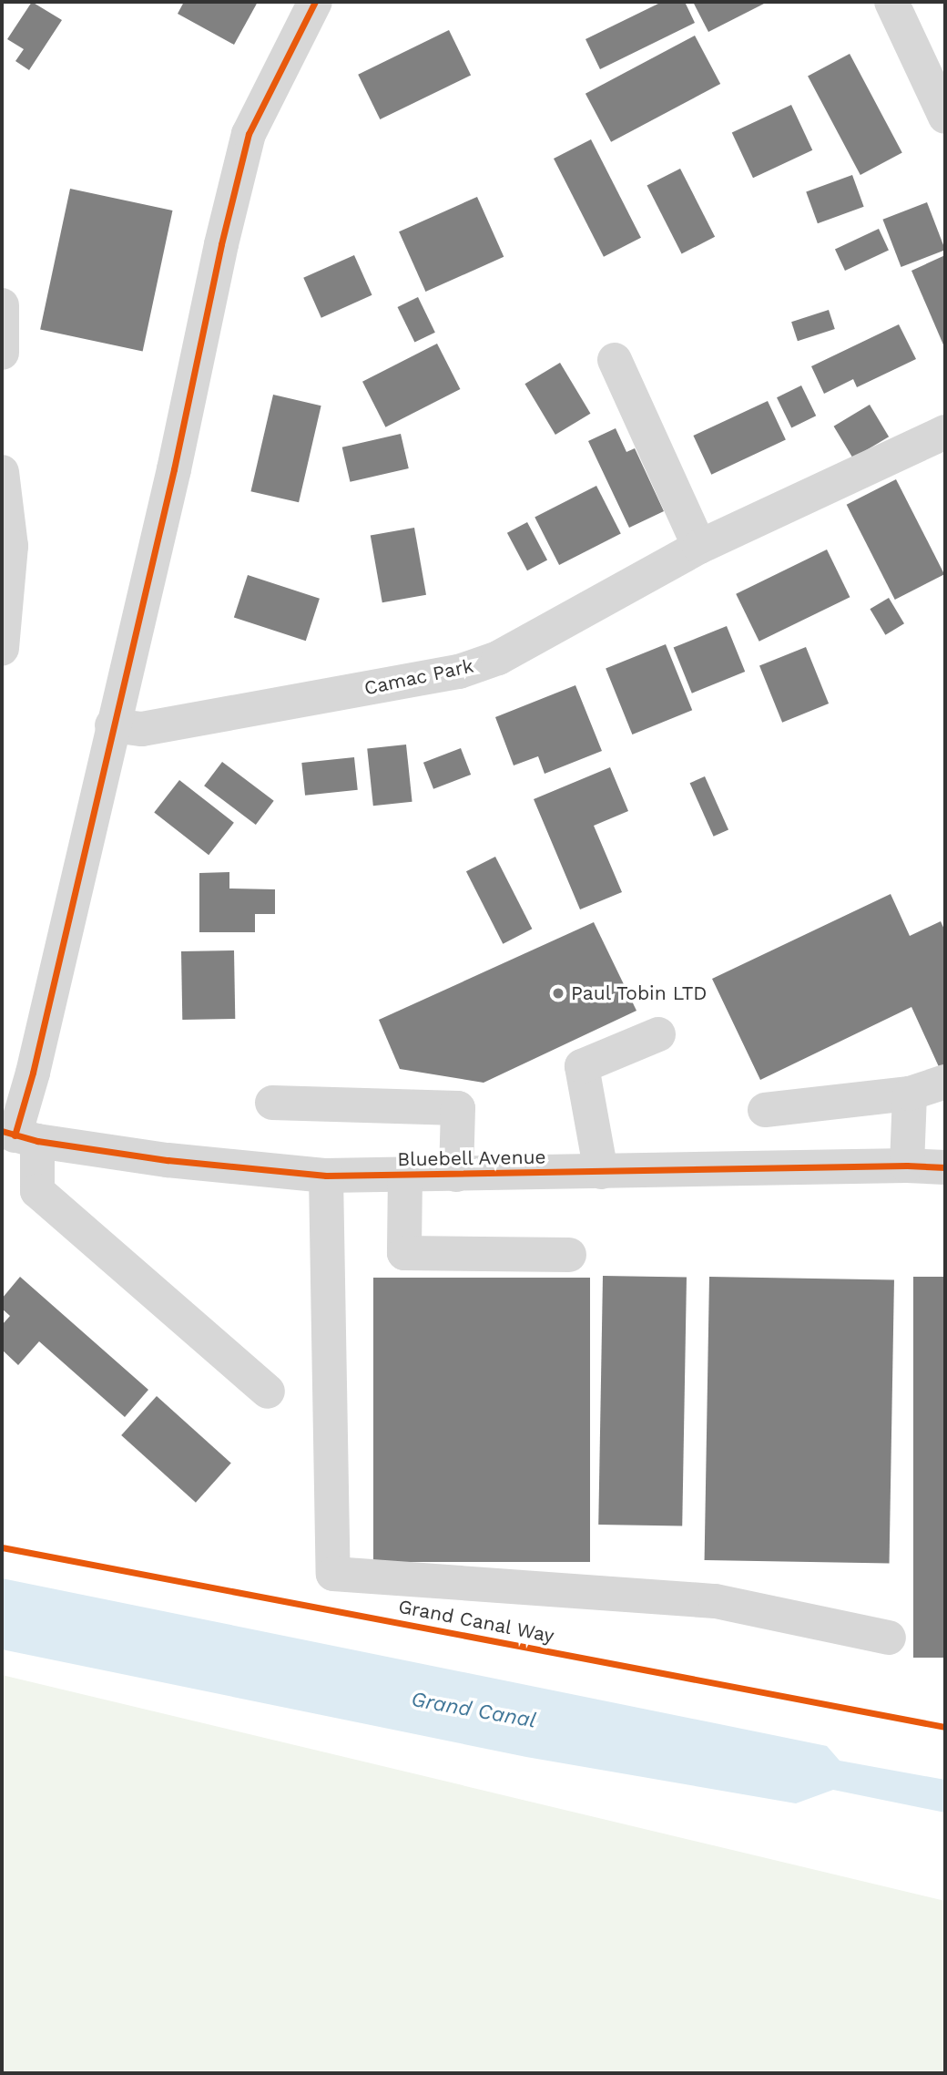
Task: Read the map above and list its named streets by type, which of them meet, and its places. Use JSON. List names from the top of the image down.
{
  "streets": {
    "street": ["Camac Park", "Bluebell Avenue"],
    "cycle path": ["Grand Canal Way"]
  },
  "water": ["Grand Canal"],
  "places": ["Paul Tobin LTD"]
}
